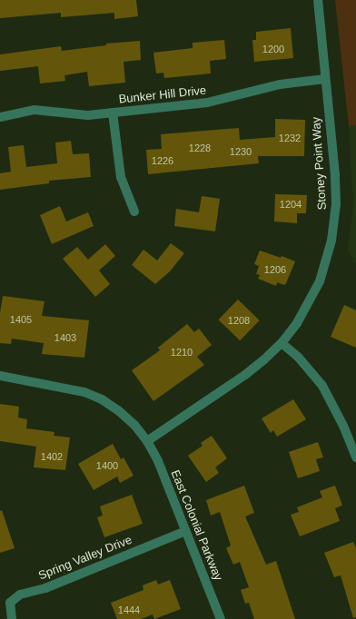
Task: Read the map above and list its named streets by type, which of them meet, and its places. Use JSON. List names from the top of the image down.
{
  "streets": {
    "street": [
      "Bunker Hill Drive",
      "Stoney Point Way",
      "East Colonial Parkway",
      "Spring Valley Drive"
    ]
  },
  "crossings": [
    ["Bunker Hill Drive", "Stoney Point Way"],
    ["Stoney Point Way", "East Colonial Parkway"],
    ["East Colonial Parkway", "Spring Valley Drive"]
  ],
  "house_numbers": [
    "1200",
    "1232",
    "1228",
    "1230",
    "1226",
    "1204",
    "1206",
    "1405",
    "1208",
    "1403",
    "1210",
    "1402",
    "1400",
    "1444"
  ]
}
